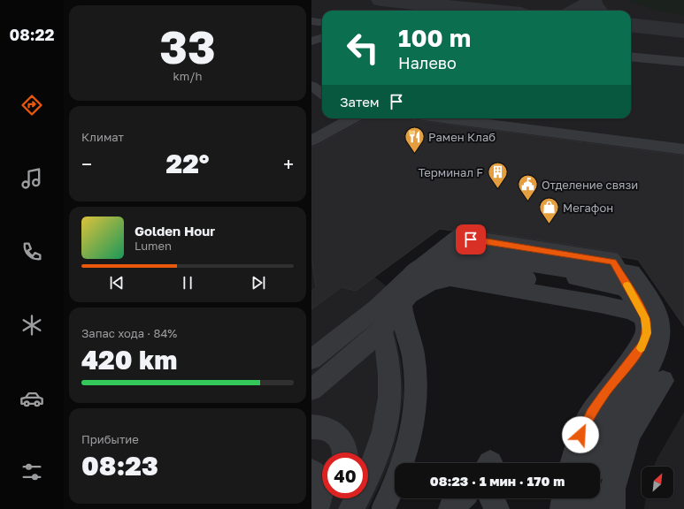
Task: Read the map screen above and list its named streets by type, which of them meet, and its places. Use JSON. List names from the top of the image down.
{
  "places": {
    "restaurant": ["Рамен Клаб"],
    "building": ["Терминал F"],
    "public building": ["Отделение связи"],
    "shop": ["Мегафон"]
  },
  "north": "top right",
  "page": {
    "tabs": "08:22",
    "tile": [
      ["33", "km/h"],
      "Климат",
      ["Запас хода · 84%", "420 km"],
      ["Прибытие", "08:23"]
    ],
    "turn": ["100 m", "Налево"],
    "then": "Затем",
    "heat": ["−", "22°", "+"],
    "song": ["Golden Hour", "Lumen"],
    "limit": "40",
    "trip": "08:23 · 1 мин · 170 m"
  }
}
